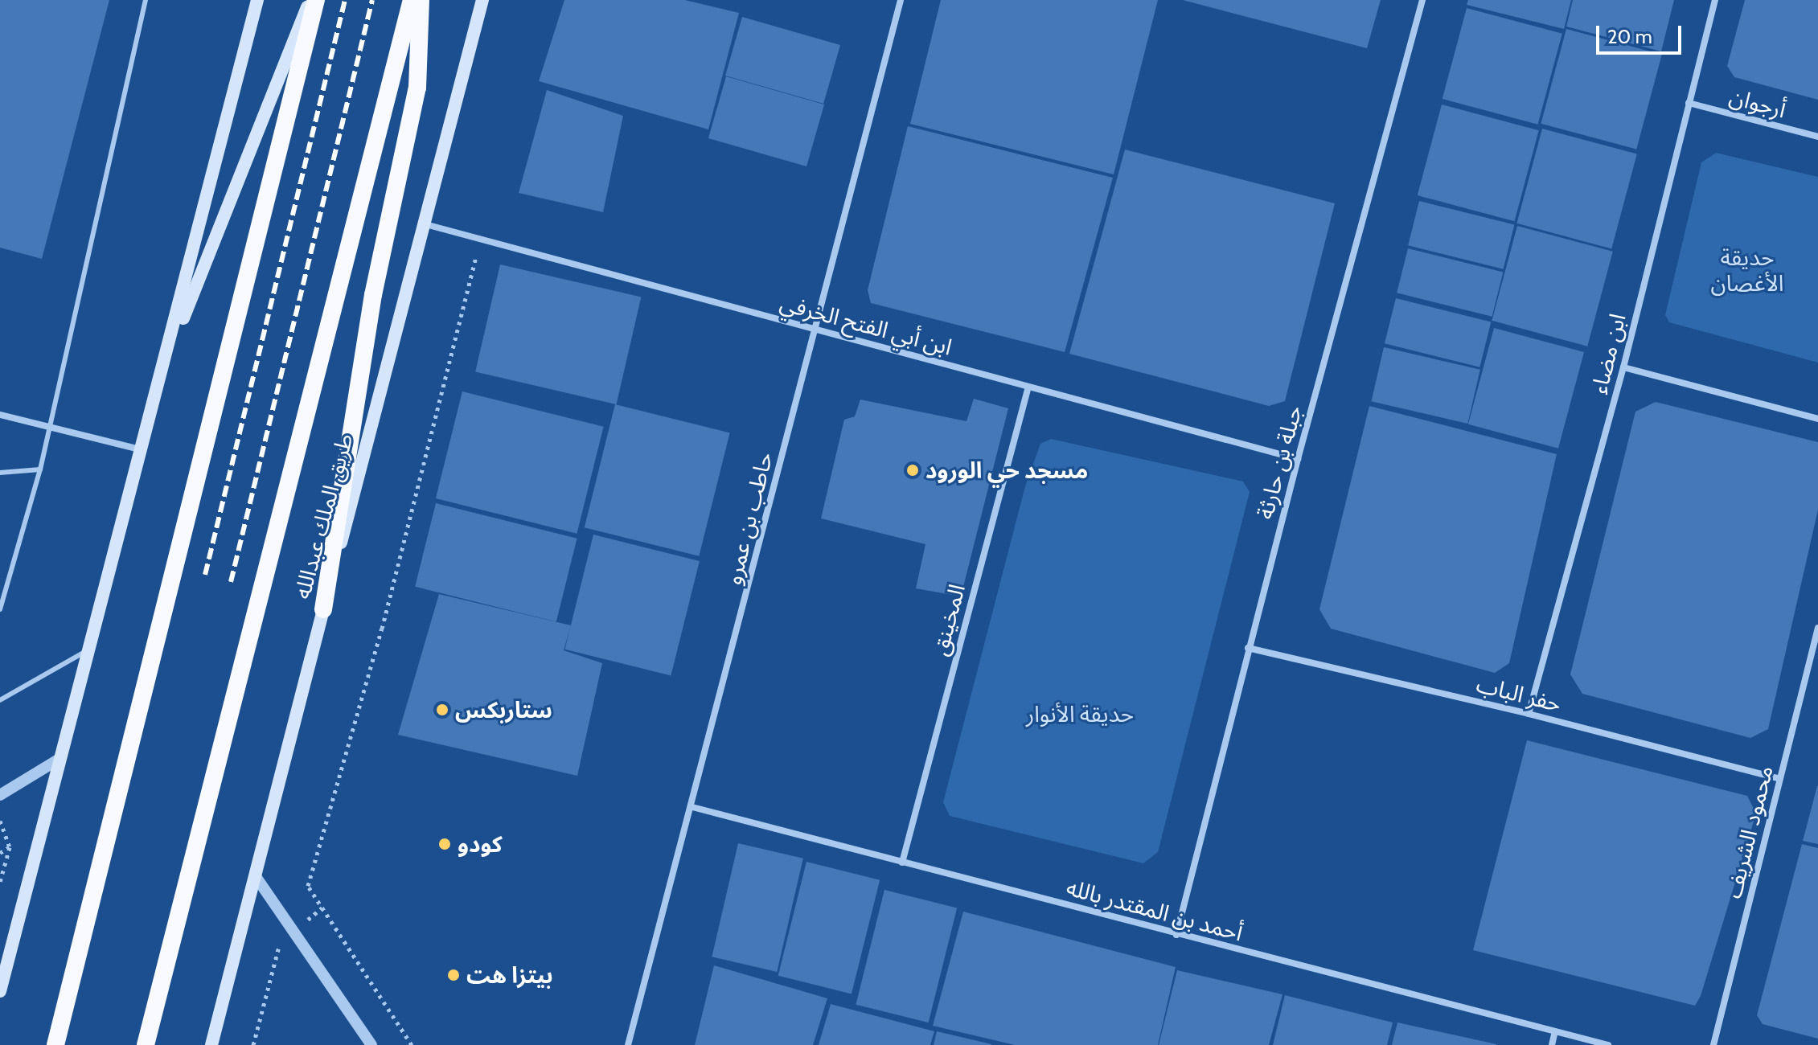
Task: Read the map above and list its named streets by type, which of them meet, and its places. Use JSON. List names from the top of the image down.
{
  "streets": {
    "highway": ["طريق الملك عبدالله"],
    "street": [
      "أرجوان",
      "ابن أبي الفتح الخرفي",
      "ابن مضاء",
      "جبلة بن حارثة",
      "حاطب بن عمرو",
      "المخينق",
      "حفر الباب",
      "محمود الشريف",
      "أحمد بن المقتدر بالله"
    ]
  },
  "crossings": [
    ["أرجوان", "ابن مضاء"],
    ["ابن أبي الفتح الخرفي", "جبلة بن حارثة"],
    ["ابن أبي الفتح الخرفي", "طريق الملك عبدالله"],
    ["ابن أبي الفتح الخرفي", "حاطب بن عمرو"],
    ["ابن أبي الفتح الخرفي", "المخينق"],
    ["ابن مضاء", "حفر الباب"],
    ["جبلة بن حارثة", "حفر الباب"],
    ["جبلة بن حارثة", "أحمد بن المقتدر بالله"],
    ["حاطب بن عمرو", "أحمد بن المقتدر بالله"],
    ["المخينق", "أحمد بن المقتدر بالله"],
    ["حفر الباب", "محمود الشريف"]
  ],
  "parks": ["حديقة الأغصان", "حديقة الأنوار"],
  "places": [
    "مسجد حي الورود",
    "ستاربكس",
    "كودو",
    "بيتزا هت"
  ],
  "scale_bar": "20 m"
}
